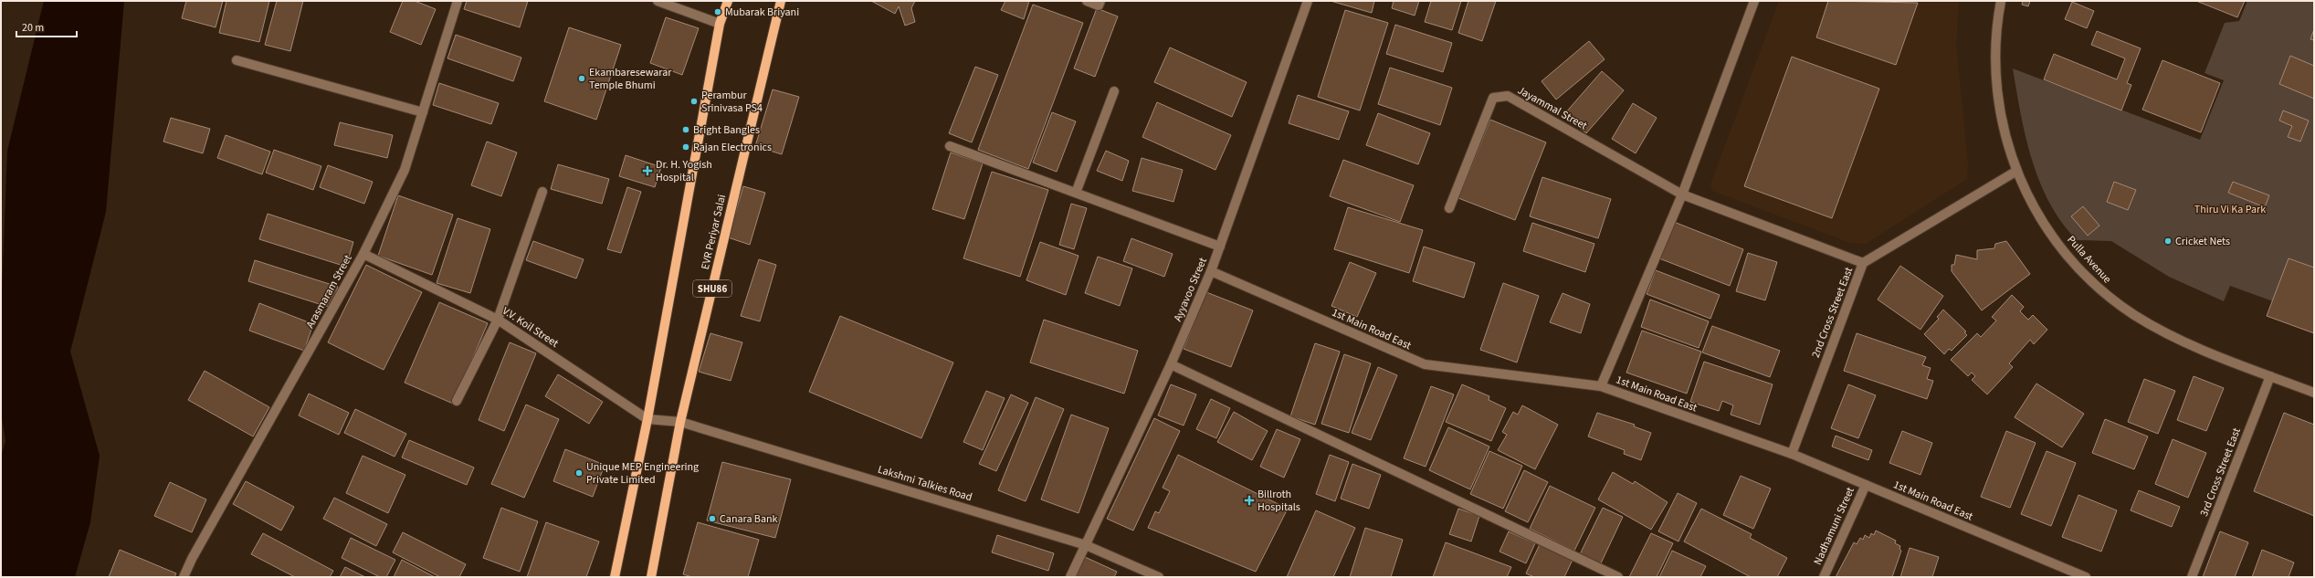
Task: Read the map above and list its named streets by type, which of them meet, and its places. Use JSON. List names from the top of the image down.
{
  "streets": {
    "main road": ["EVR Periyar Salai", "SHU86"],
    "street": [
      "Jayammal Street",
      "Pulla Avenue",
      "Ayyavoo Street",
      "Arasmaram Street",
      "2nd Cross Street East",
      "V.V. Koil Street",
      "1st Main Road East",
      "3rd Cross Street East",
      "Lakshmi Talkies Road",
      "Nadhamuni Street"
    ]
  },
  "crossings": [
    ["EVR Periyar Salai", "V.V. Koil Street"],
    ["EVR Periyar Salai", "Lakshmi Talkies Road"],
    ["Pulla Avenue", "2nd Cross Street East"],
    ["Pulla Avenue", "3rd Cross Street East"],
    ["Ayyavoo Street", "1st Main Road East"],
    ["Ayyavoo Street", "Lakshmi Talkies Road"],
    ["Arasmaram Street", "V.V. Koil Street"],
    ["2nd Cross Street East", "1st Main Road East"],
    ["V.V. Koil Street", "Lakshmi Talkies Road"],
    ["1st Main Road East", "Nadhamuni Street"]
  ],
  "parks": ["Thiru Vi Ka Park"],
  "places": {
    "other": [
      "Mubarak Briyani",
      "Ekambaresewarar Temple Bhumi",
      "Perambur Srinivasa PS4",
      "Bright Bangles",
      "Rajan Electronics",
      "Cricket Nets",
      "Unique MEP Engineering Private Limited",
      "Canara Bank"
    ],
    "health": ["Dr. H. Yogish Hospital", "Billroth Hospitals"]
  },
  "scale_bar": "20 m"
}
